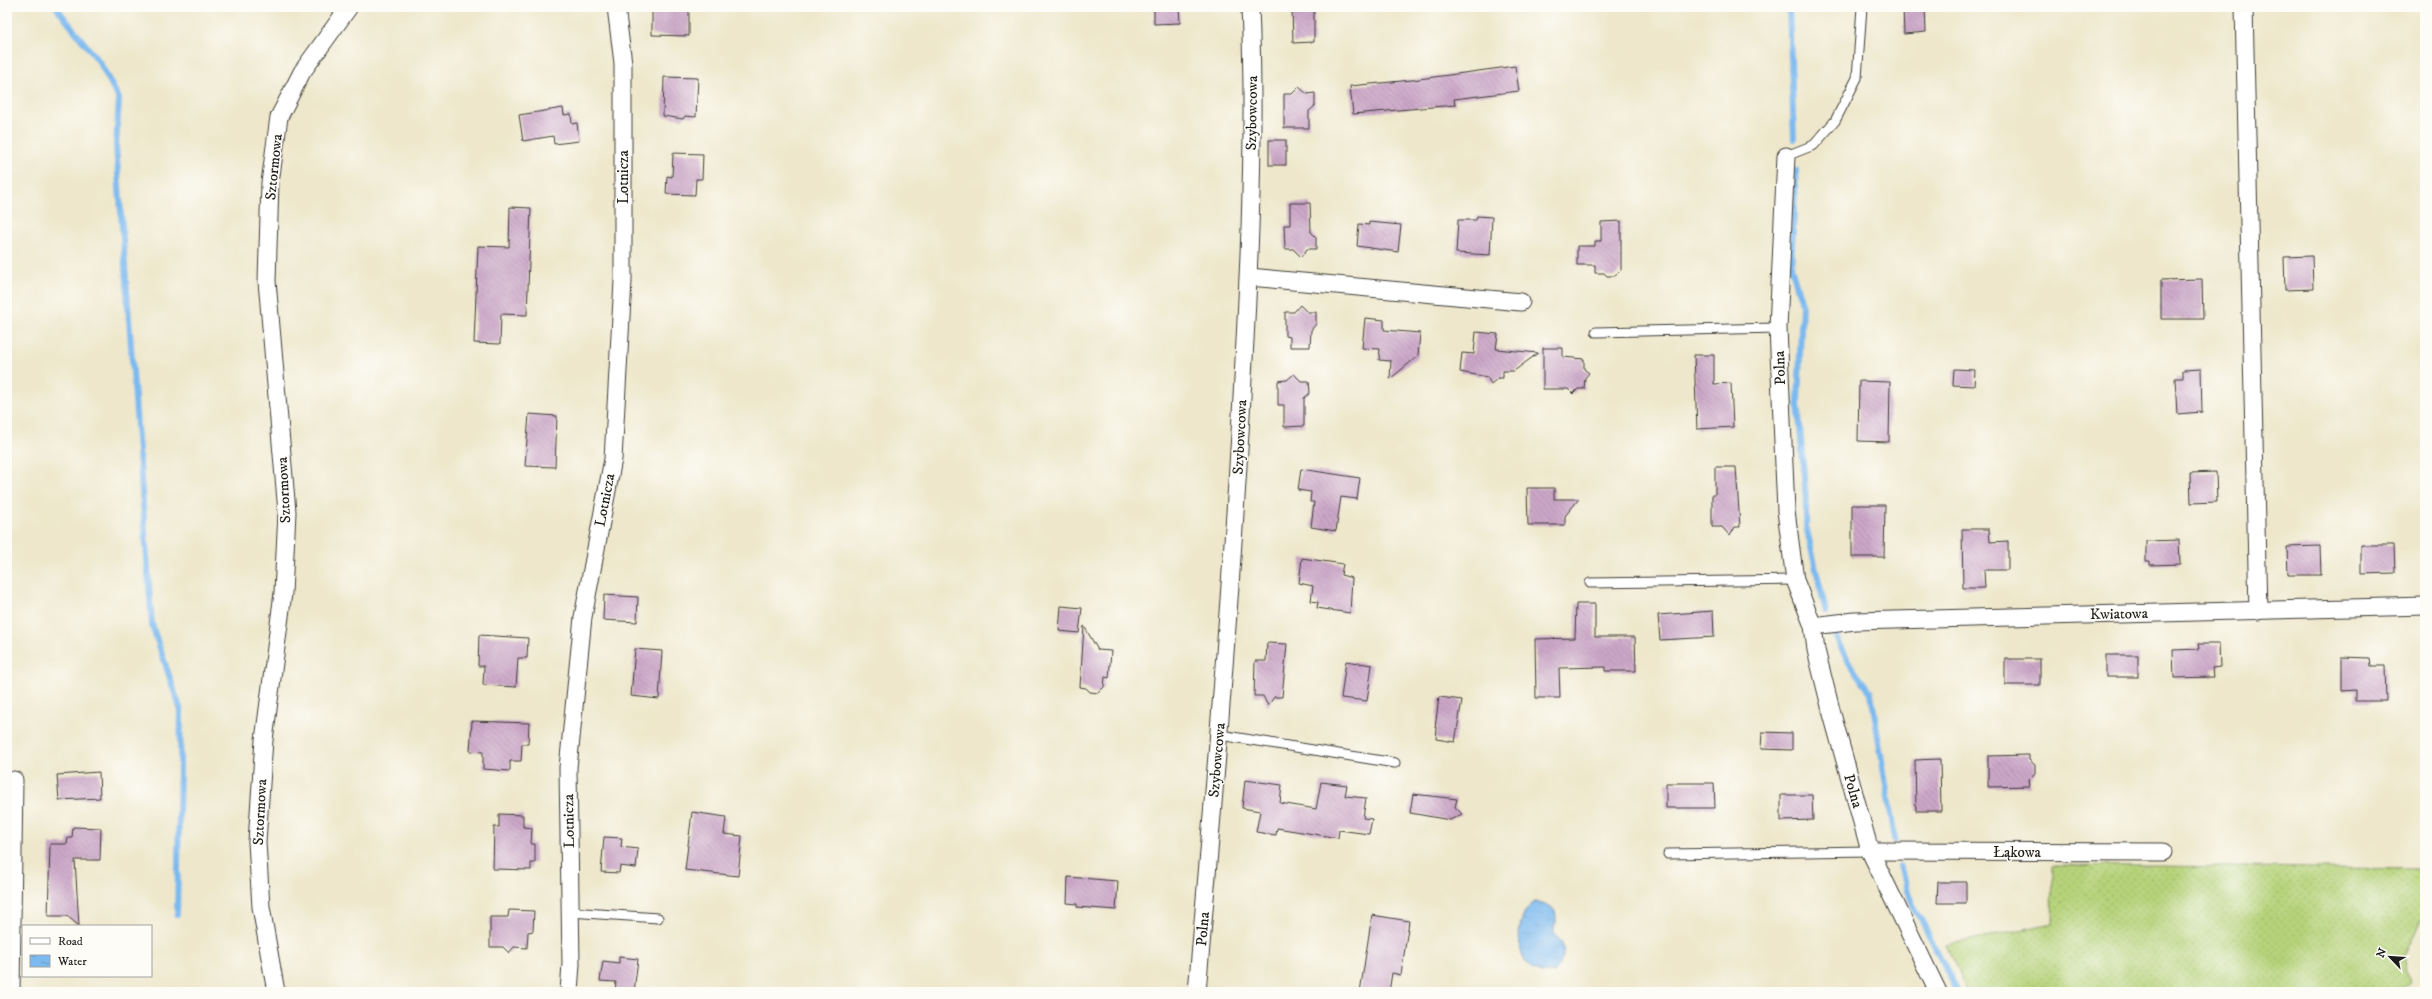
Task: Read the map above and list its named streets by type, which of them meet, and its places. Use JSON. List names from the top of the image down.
{
  "streets": {
    "street": [
      "Szybowcowa",
      "Sztormowa",
      "Lotnicza",
      "Polna",
      "Kwiatowa",
      "Łąkowa"
    ]
  },
  "crossings": [
    ["Szybowcowa", "Polna"],
    ["Polna", "Kwiatowa"],
    ["Polna", "Łąkowa"]
  ],
  "legend": ["Road", "Water"],
  "north": "top left"
}
